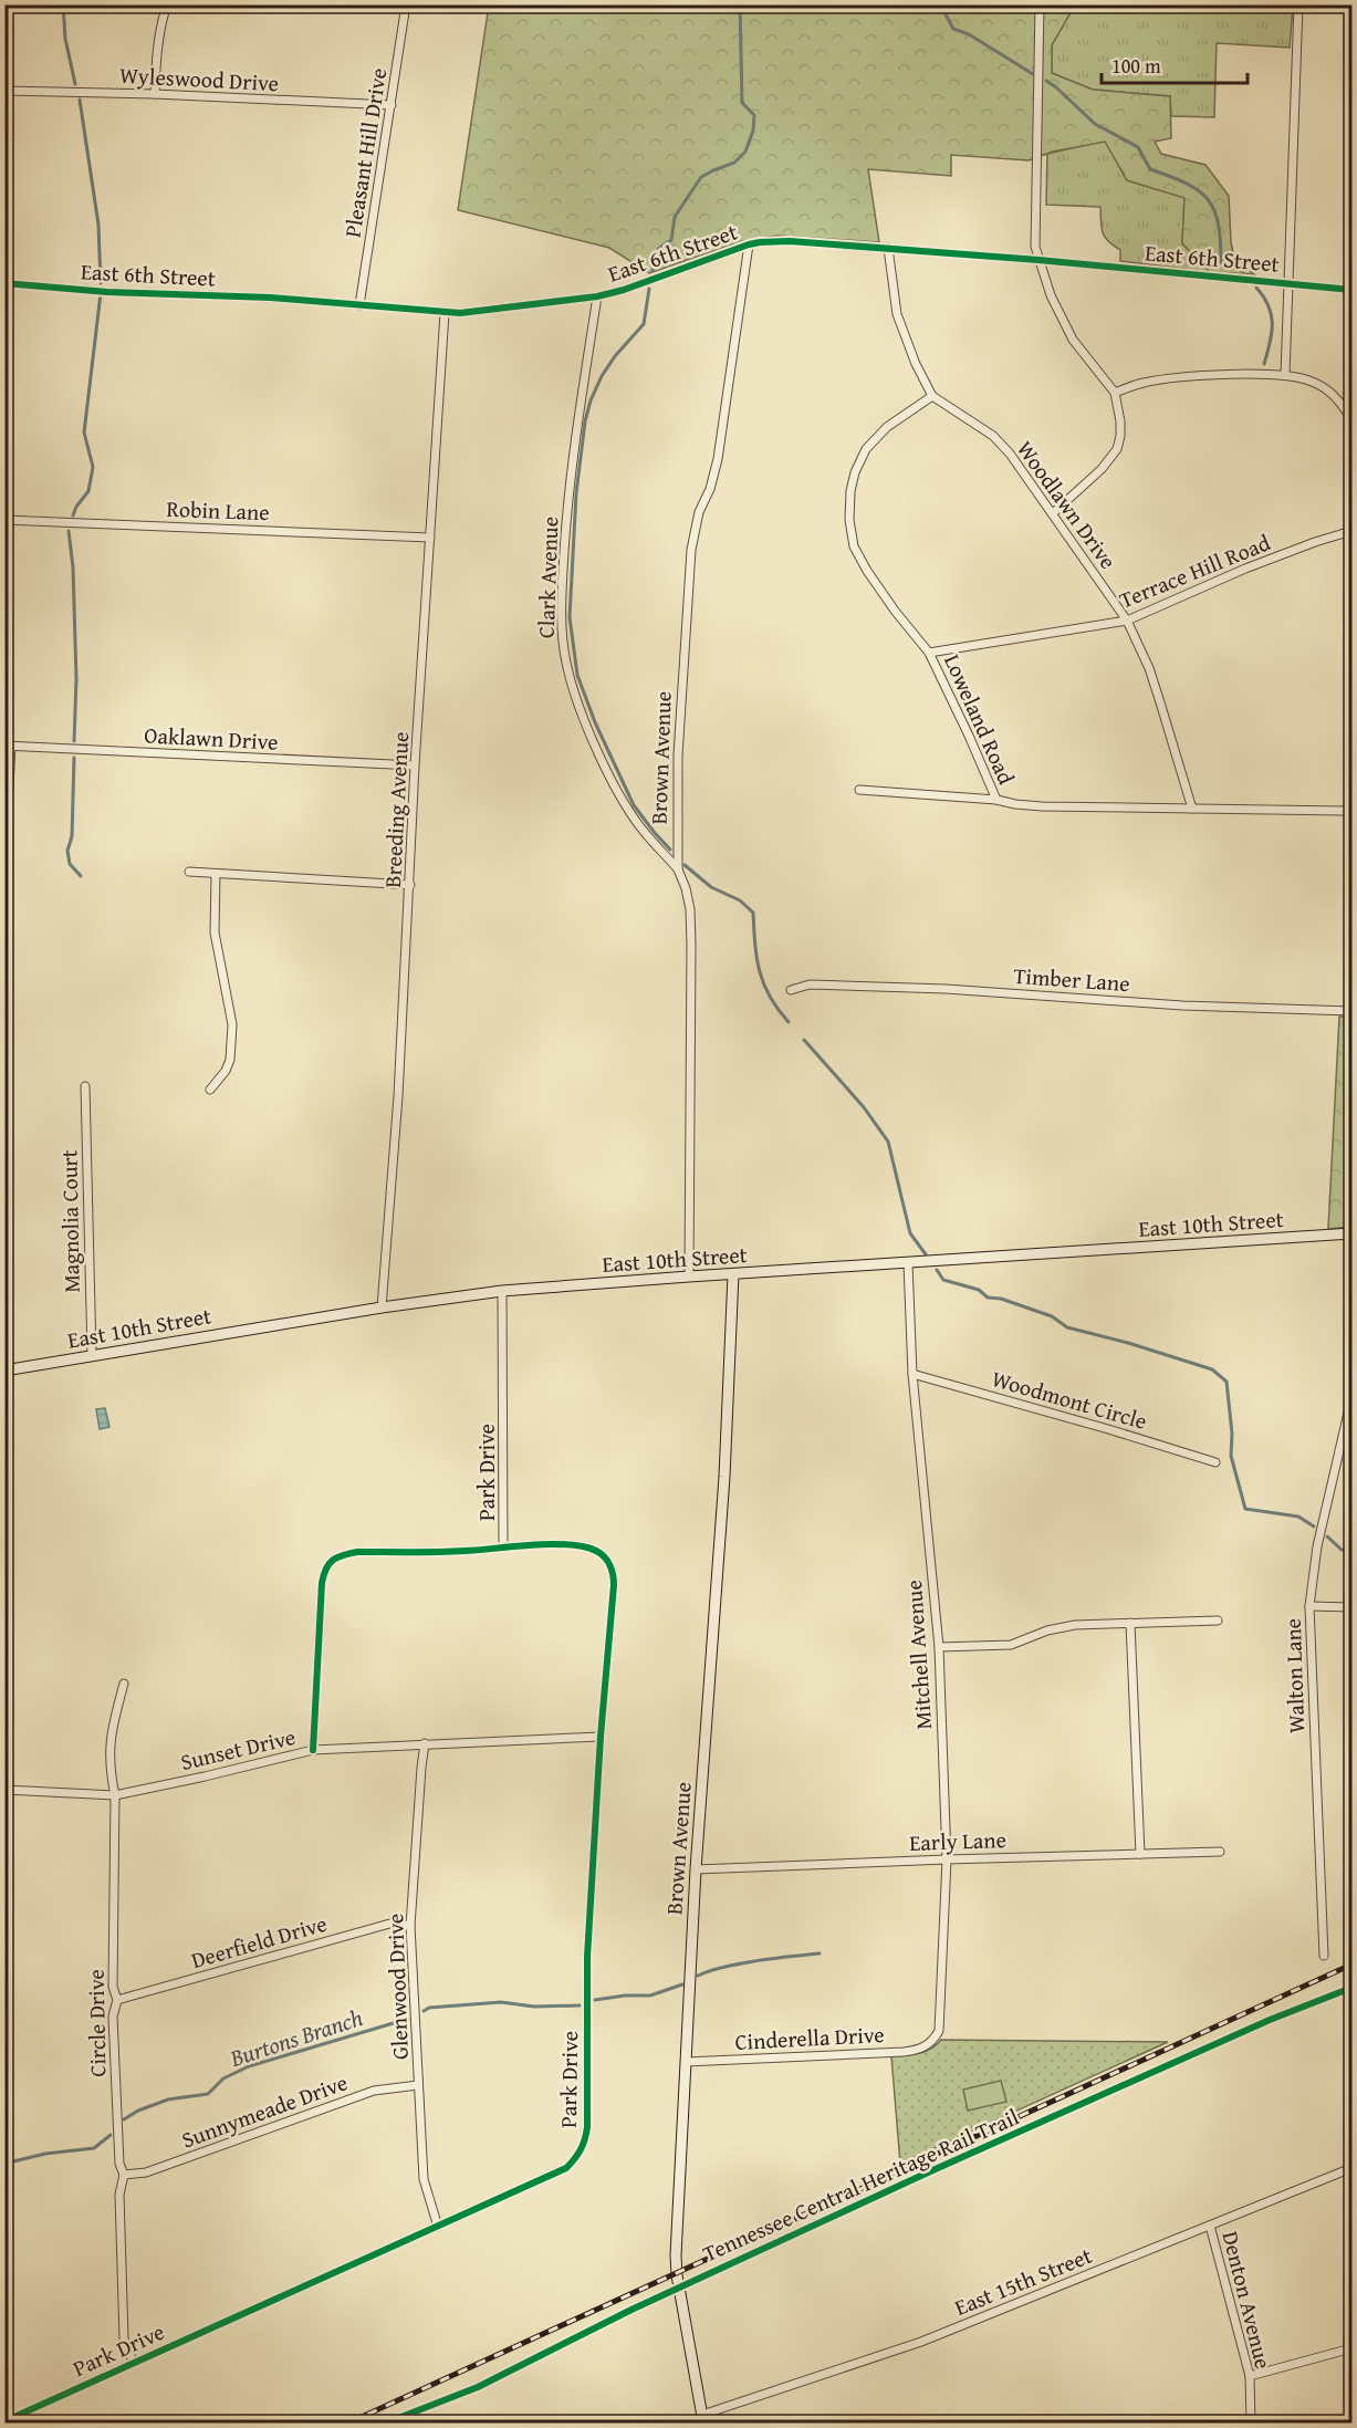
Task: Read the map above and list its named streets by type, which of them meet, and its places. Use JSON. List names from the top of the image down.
{
  "streets": {
    "main road": ["Brown Avenue", "East 10th Street"],
    "street": [
      "Wyleswood Drive",
      "Pleasant Hill Drive",
      "East 6th Street",
      "Woodlawn Drive",
      "Robin Lane",
      "Terrace Hill Road",
      "Clark Avenue",
      "Loweland Road",
      "Oaklawn Drive",
      "Breeding Avenue",
      "Timber Lane",
      "Magnolia Court",
      "Woodmont Circle",
      "Park Drive",
      "Mitchell Avenue",
      "Walton Lane",
      "Sunset Drive",
      "Early Lane",
      "Deerfield Drive",
      "Glenwood Drive",
      "Circle Drive",
      "Cinderella Drive",
      "Sunnymeade Drive",
      "East 15th Street",
      "Denton Avenue"
    ],
    "cycle path": ["Tennessee Central Heritage Rail Trail"]
  },
  "crossings": [
    ["Wyleswood Drive", "Pleasant Hill Drive"],
    ["Pleasant Hill Drive", "East 6th Street"],
    ["East 6th Street", "Woodlawn Drive"],
    ["East 6th Street", "Clark Avenue"],
    ["East 6th Street", "Brown Avenue"],
    ["East 6th Street", "Breeding Avenue"],
    ["Woodlawn Drive", "Terrace Hill Road"],
    ["Woodlawn Drive", "Loweland Road"],
    ["Robin Lane", "Breeding Avenue"],
    ["Terrace Hill Road", "Loweland Road"],
    ["Clark Avenue", "Brown Avenue"],
    ["Oaklawn Drive", "Breeding Avenue"],
    ["Brown Avenue", "East 10th Street"],
    ["Brown Avenue", "Early Lane"],
    ["Brown Avenue", "Cinderella Drive"],
    ["Brown Avenue", "East 15th Street"],
    ["Breeding Avenue", "East 10th Street"],
    ["Magnolia Court", "East 10th Street"],
    ["East 10th Street", "Park Drive"],
    ["East 10th Street", "Mitchell Avenue"],
    ["Woodmont Circle", "Mitchell Avenue"],
    ["Park Drive", "Sunset Drive"],
    ["Park Drive", "Glenwood Drive"],
    ["Park Drive", "Circle Drive"],
    ["Mitchell Avenue", "Early Lane"],
    ["Mitchell Avenue", "Cinderella Drive"],
    ["Sunset Drive", "Glenwood Drive"],
    ["Sunset Drive", "Circle Drive"],
    ["Deerfield Drive", "Glenwood Drive"],
    ["Deerfield Drive", "Circle Drive"],
    ["Glenwood Drive", "Sunnymeade Drive"],
    ["Circle Drive", "Sunnymeade Drive"],
    ["East 15th Street", "Denton Avenue"]
  ],
  "water": ["Burtons Branch"],
  "scale_bar": "100 m"
}
